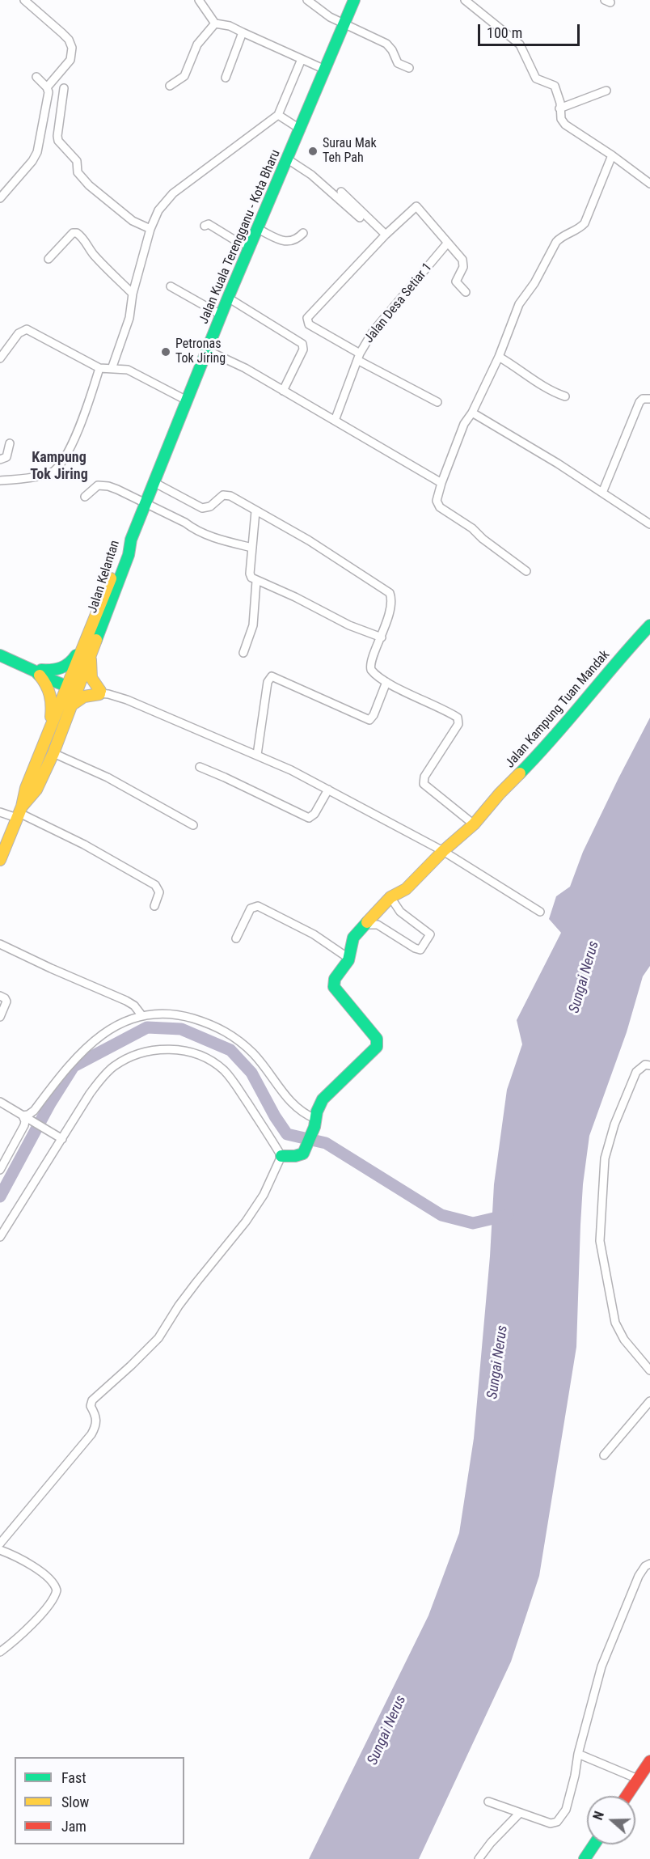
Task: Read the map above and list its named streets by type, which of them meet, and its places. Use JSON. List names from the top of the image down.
{
  "streets": {
    "main road": ["Jalan Kuala Terengganu - Kota Bharu", "Jalan Kelantan", "Jalan Kampung Tuan Mandak"],
    "street": ["Jalan Desa Setiar 1"]
  },
  "crossings": [
    ["Jalan Kuala Terengganu - Kota Bharu", "Jalan Kelantan"]
  ],
  "districts": ["Kampung Tok Jiring"],
  "water": ["Sungai Nerus"],
  "places": ["Surau Mak Teh Pah", "Petronas Tok Jiring"],
  "legend": ["Fast", "Slow", "Jam"],
  "scale_bar": "100 m",
  "north": "left"
}
